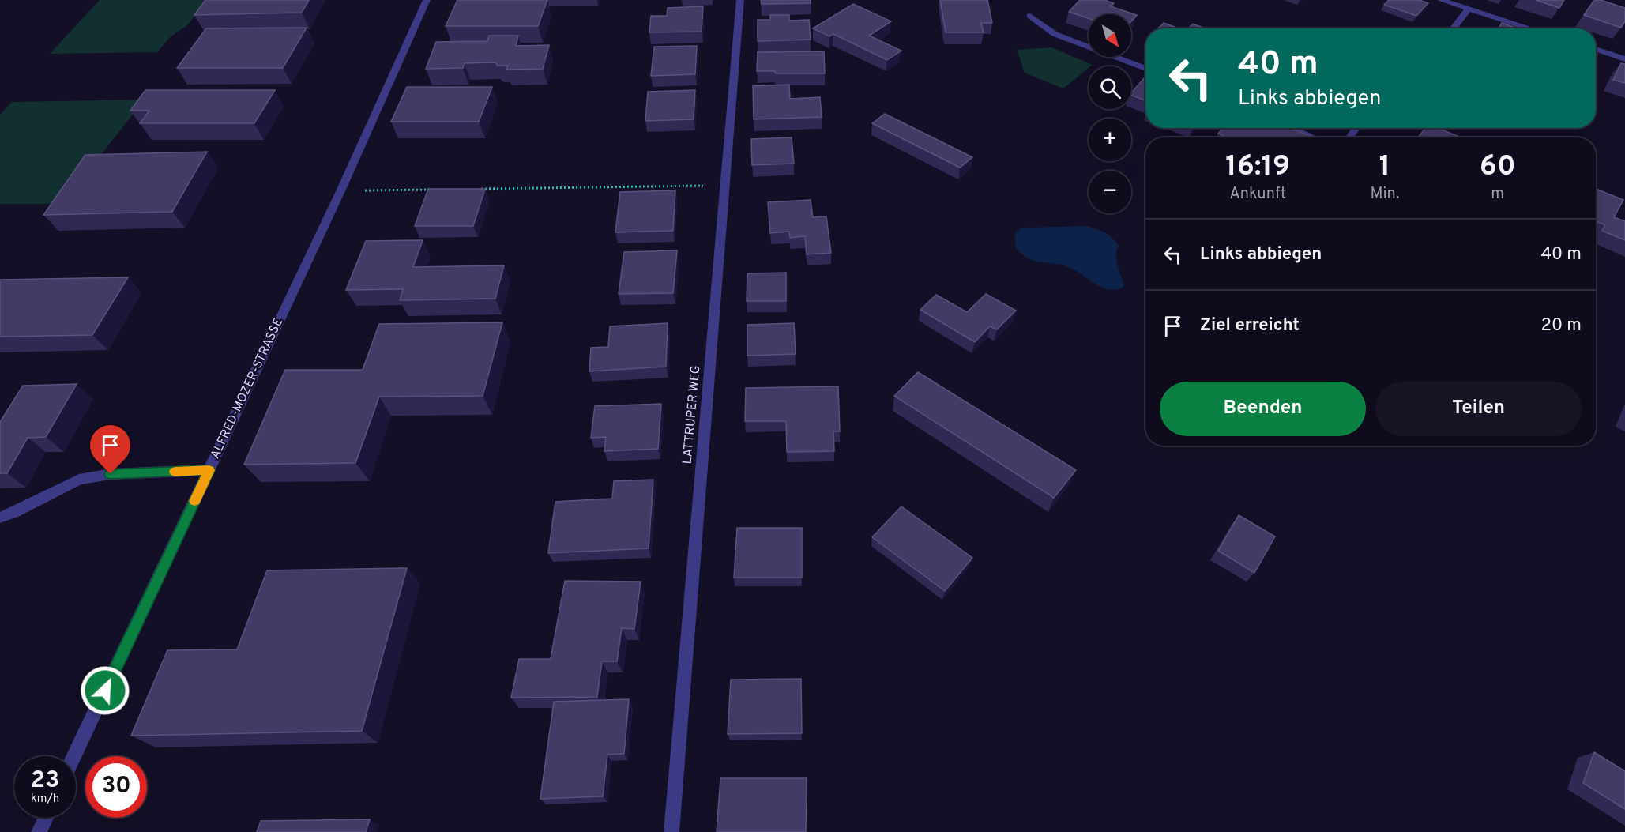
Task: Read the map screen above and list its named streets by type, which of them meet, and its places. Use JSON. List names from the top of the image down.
{
  "streets": {
    "street": ["ALFRED-MOZER-STRASSE", "LATTRUPER WEG"]
  },
  "north": "bottom right",
  "page": {
    "map_buttons": ["+", "−"],
    "turn": ["40 m", "Links abbiegen"],
    "eta": [
      "16:19",
      "Ankunft",
      "1",
      "Min.",
      "60",
      "m"
    ],
    "list": [
      {
        "name": "Links abbiegen",
        "value": "40 m"
      },
      {
        "name": "Ziel erreicht",
        "value": "20 m"
      }
    ],
    "buttons": ["Beenden", "Teilen"],
    "speed": "23 km/h",
    "limit": "30"
  }
}
